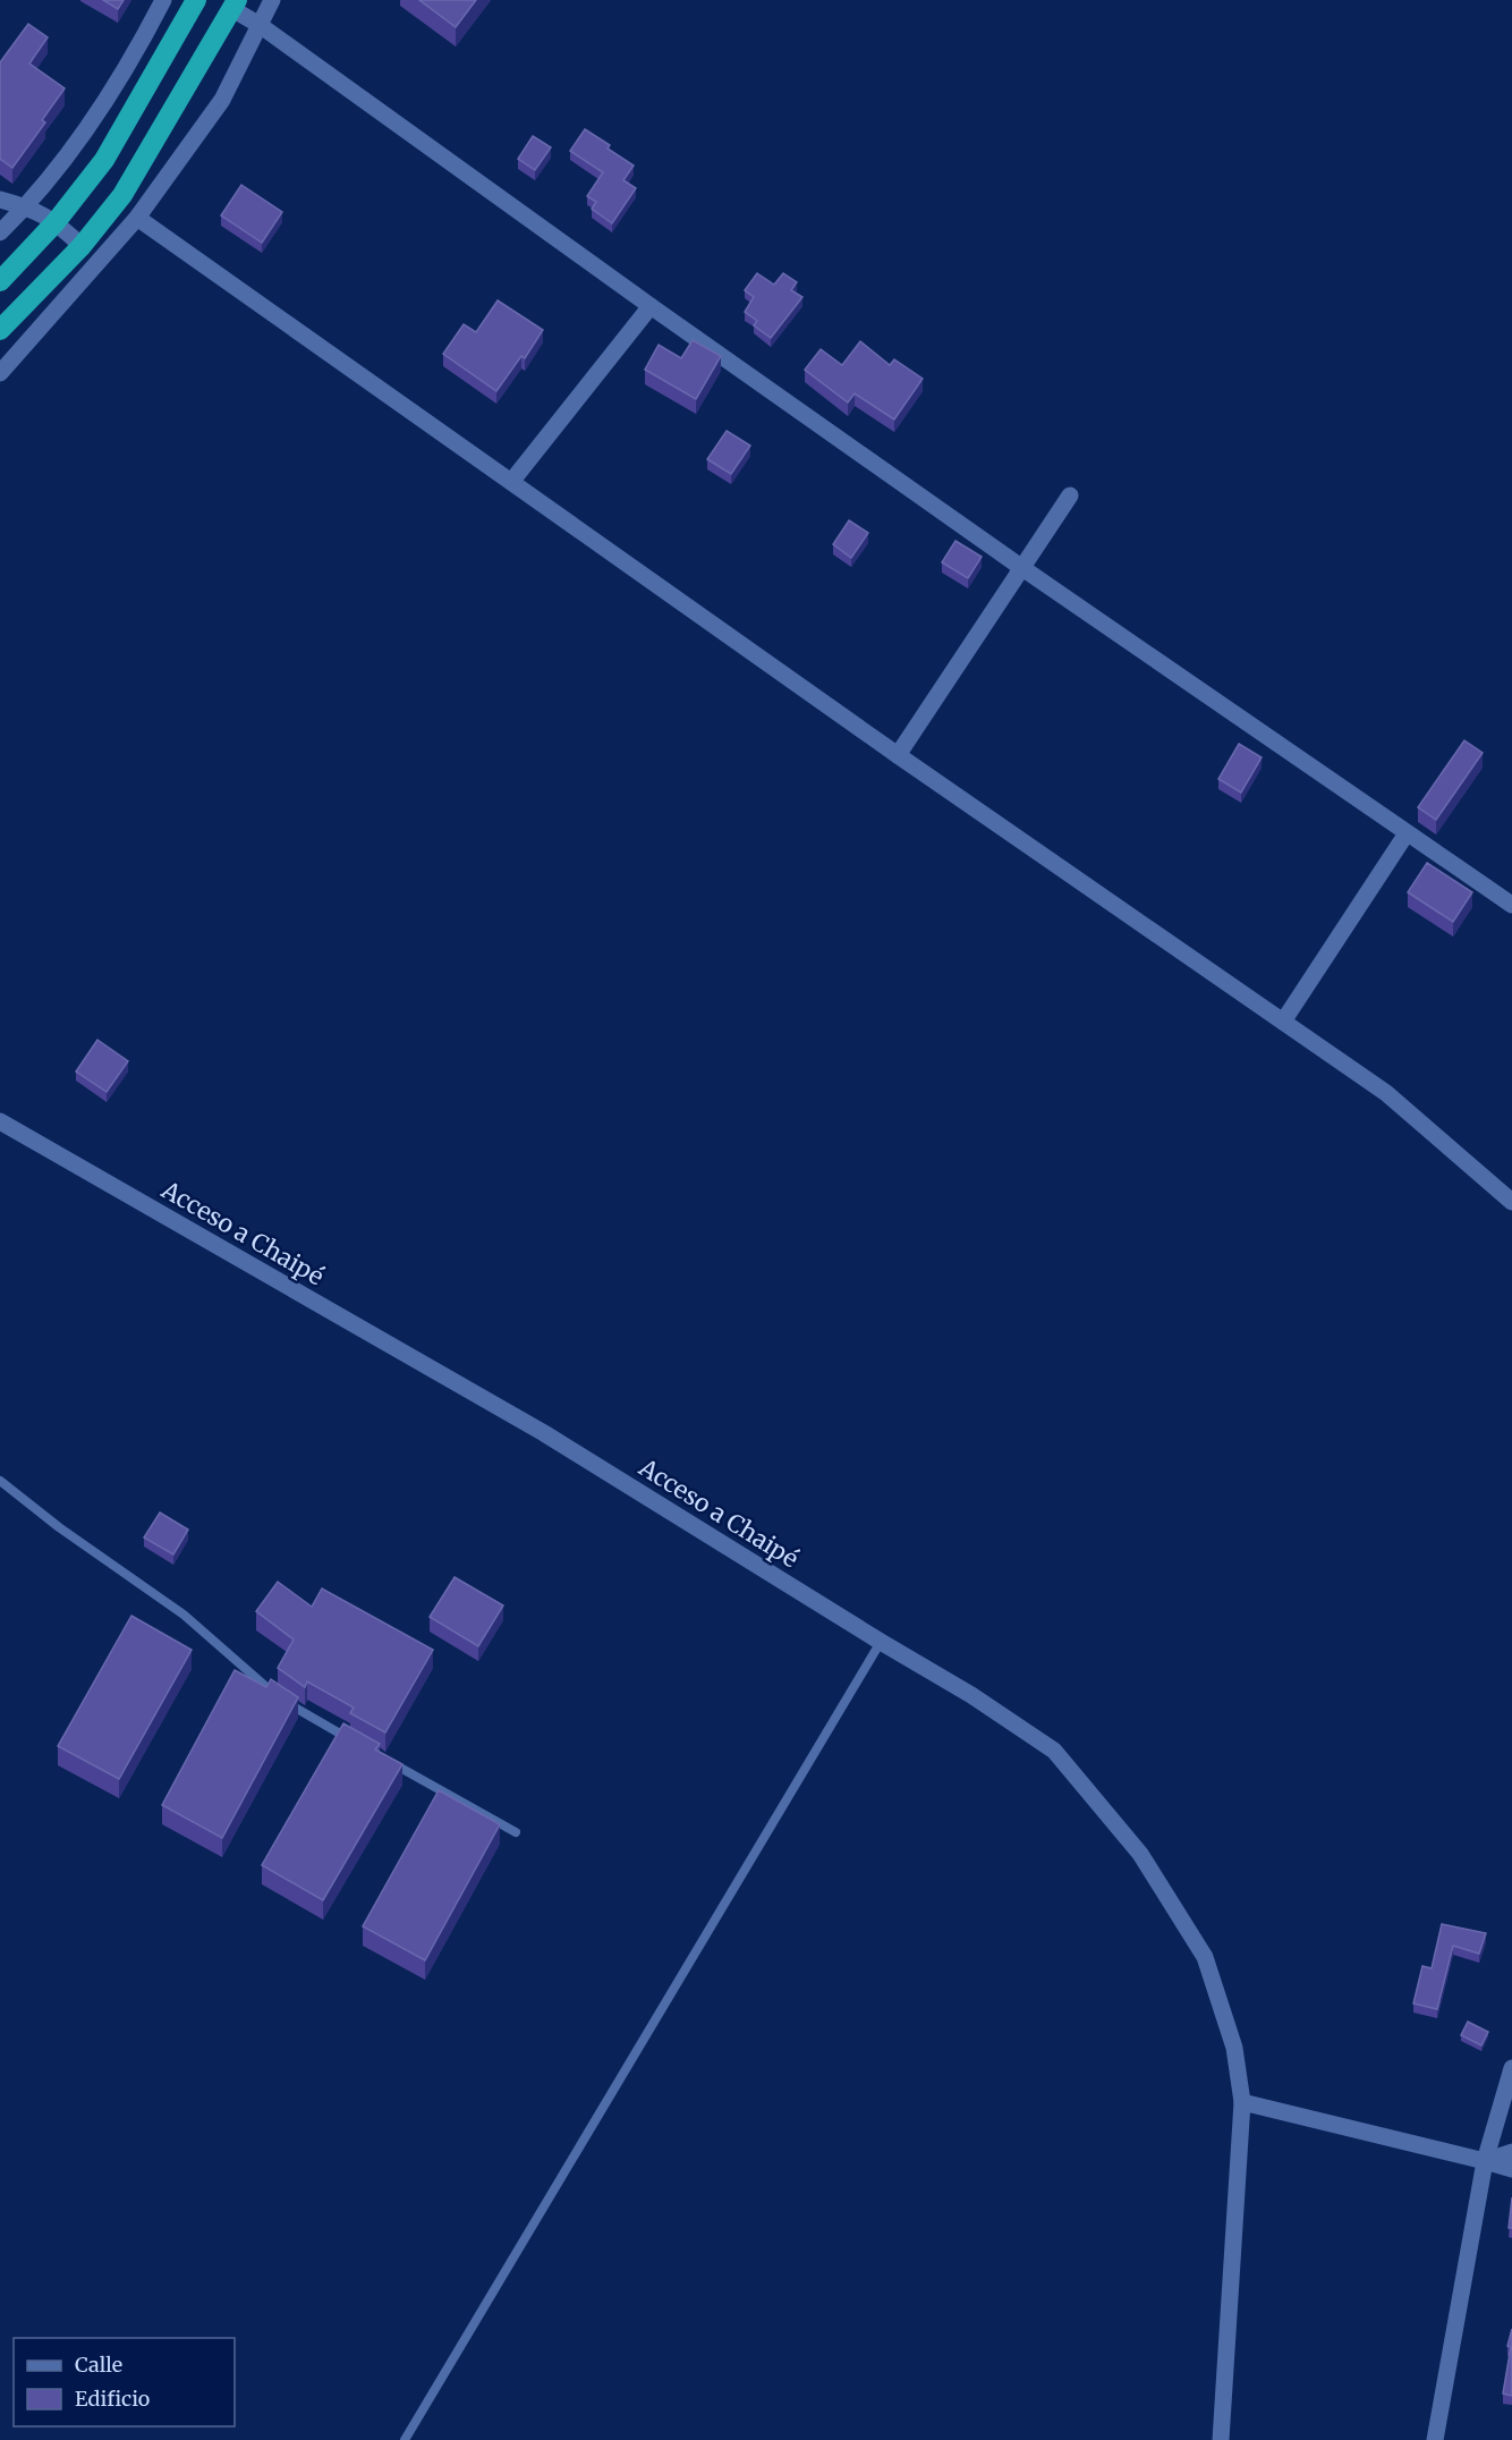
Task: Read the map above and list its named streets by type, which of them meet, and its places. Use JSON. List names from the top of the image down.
{
  "streets": {
    "street": ["Acceso a Chaipé"]
  },
  "legend": ["Calle", "Edificio"]
}
